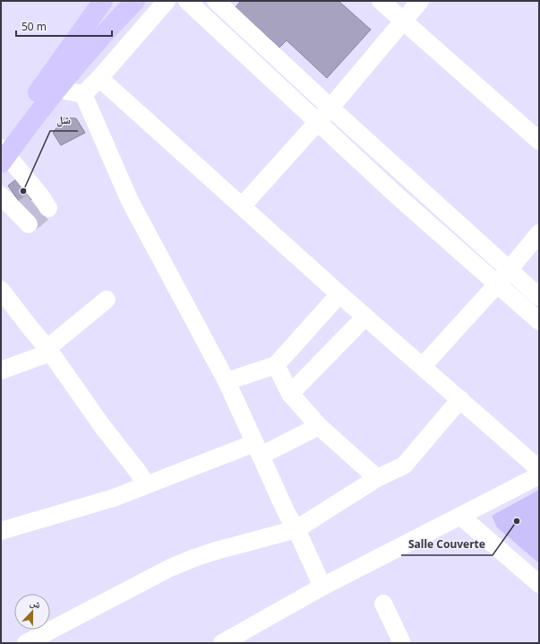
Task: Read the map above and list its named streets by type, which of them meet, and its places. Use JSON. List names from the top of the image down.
{
  "places": ["شل", "Salle Couverte"],
  "scale_bar": "50 m",
  "north": "top"
}
